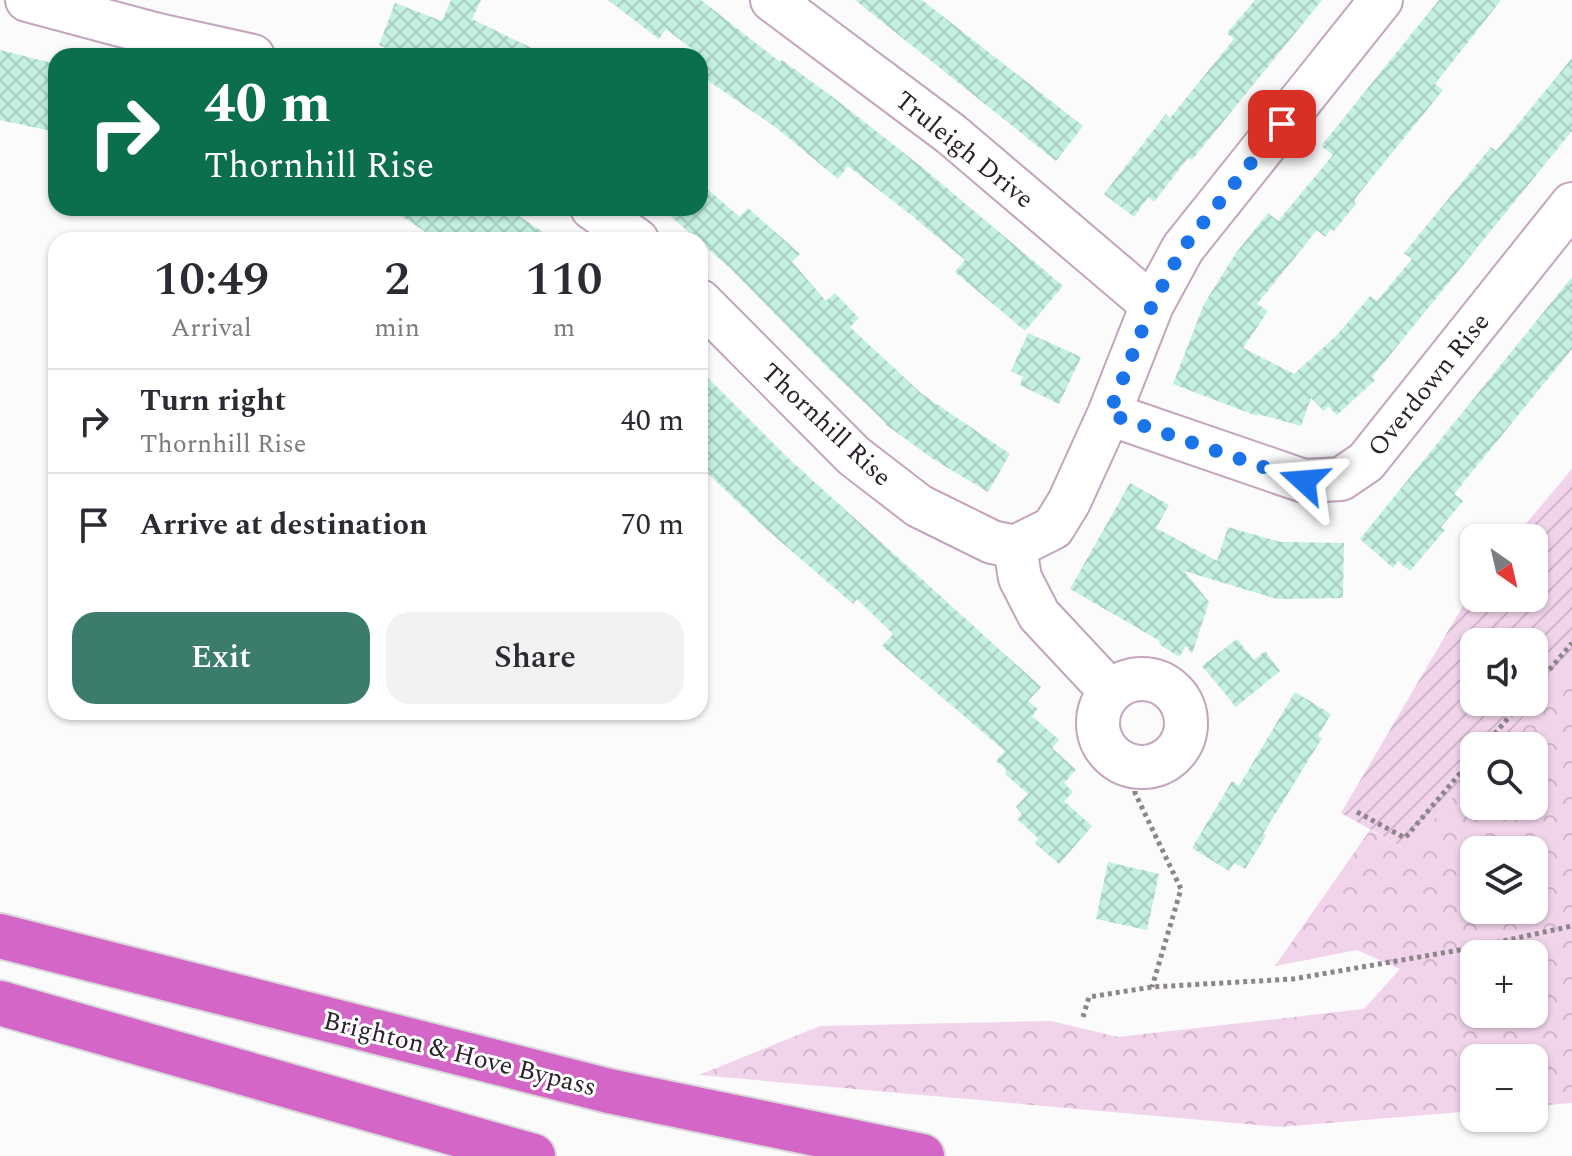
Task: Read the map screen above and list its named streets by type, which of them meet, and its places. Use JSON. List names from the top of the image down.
{
  "streets": {
    "highway": ["Brighton & Hove Bypass"],
    "street": ["Truleigh Drive", "Overdown Rise", "Thornhill Rise"]
  },
  "north": "bottom right",
  "page": {
    "turn": ["40 m", "Thornhill Rise"],
    "eta": [
      "10:49",
      "Arrival",
      "2",
      "min",
      "110",
      "m"
    ],
    "list": [
      {
        "name": "Turn right",
        "note": "Thornhill Rise",
        "value": "40 m"
      },
      {
        "name": "Arrive at destination",
        "value": "70 m"
      }
    ],
    "map_buttons": ["+", "−"],
    "buttons": ["Exit", "Share"]
  }
}
